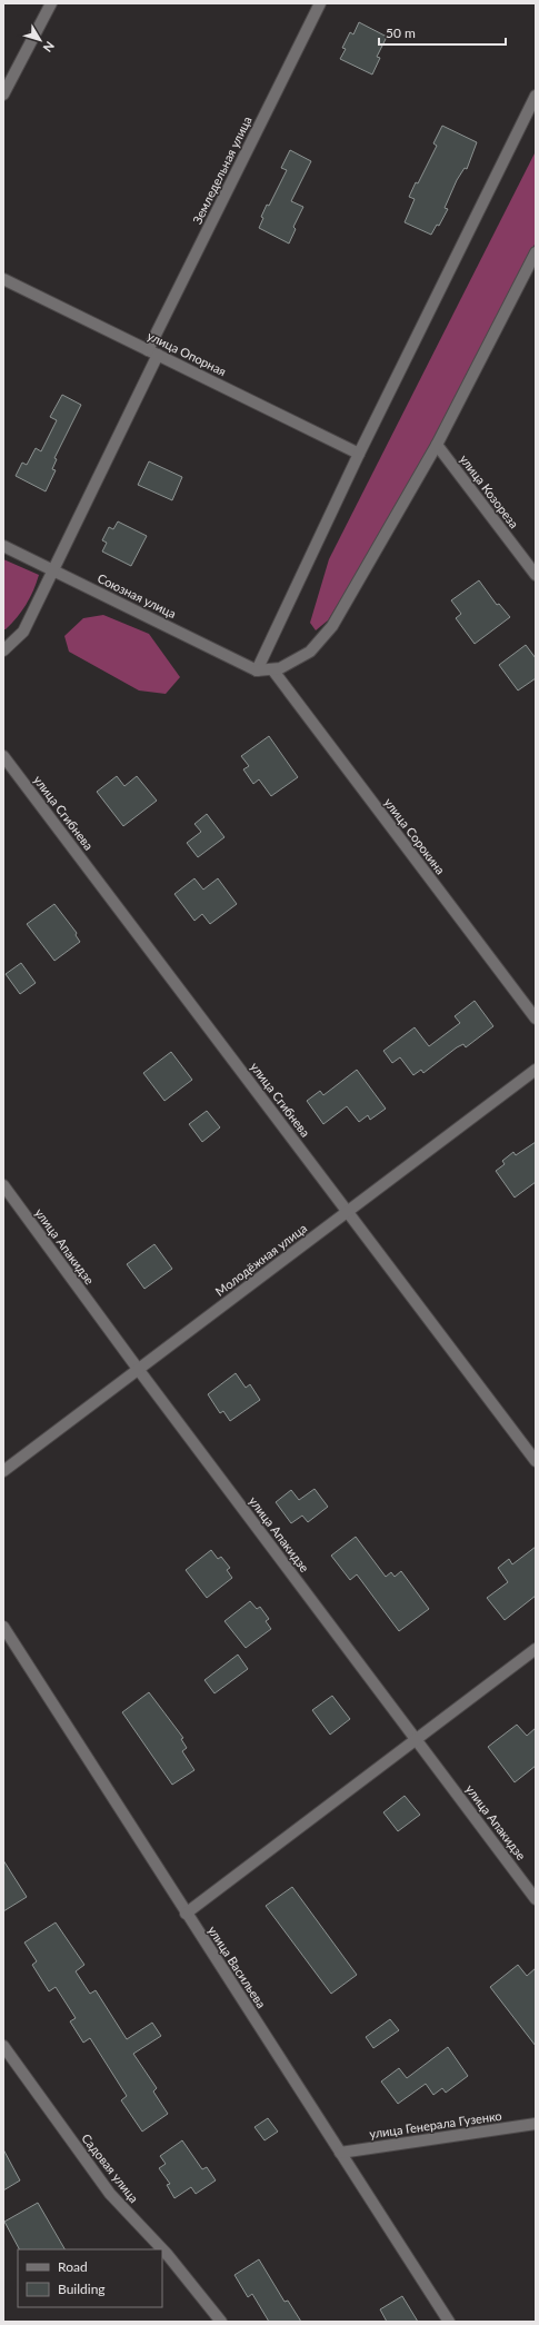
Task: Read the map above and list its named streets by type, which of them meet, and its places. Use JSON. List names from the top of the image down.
{
  "streets": {
    "street": [
      "Земледельная улица",
      "улица Опорная",
      "улица Козореза",
      "Союзная улица",
      "улица Сгибнева",
      "улица Сорокина",
      "улица Апакидзе",
      "Молодёжная улица",
      "улица Васильева",
      "улица Генерала Гузенко",
      "Садовая улица"
    ]
  },
  "crossings": [
    ["Земледельная улица", "улица Опорная"],
    ["Земледельная улица", "Союзная улица"],
    ["улица Сгибнева", "Молодёжная улица"],
    ["улица Апакидзе", "Молодёжная улица"],
    ["улица Васильева", "улица Генерала Гузенко"]
  ],
  "legend": ["Road", "Building"],
  "scale_bar": "50 m",
  "north": "bottom right"
}
